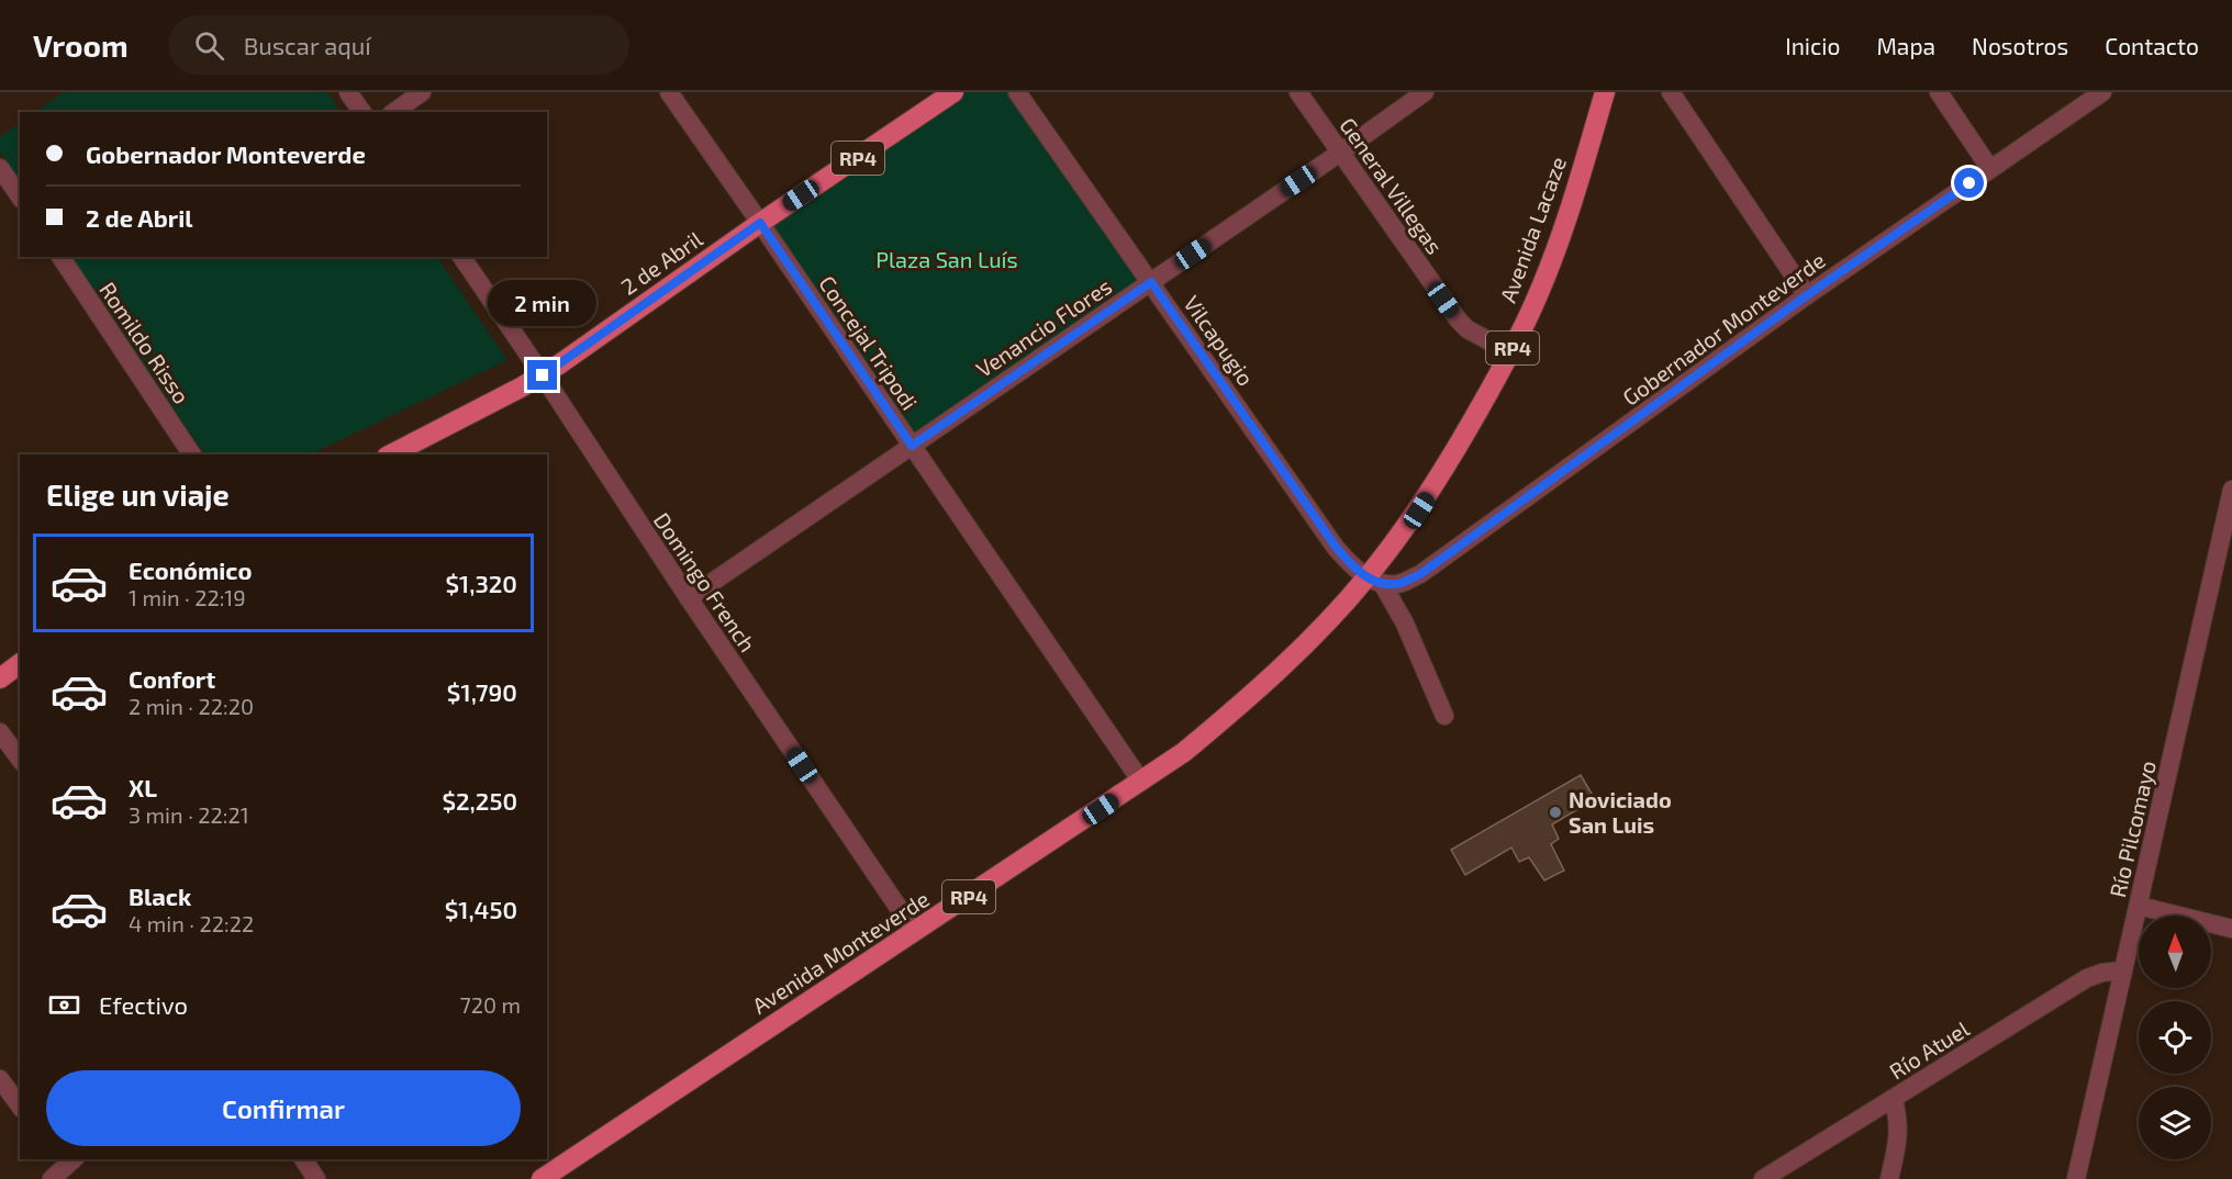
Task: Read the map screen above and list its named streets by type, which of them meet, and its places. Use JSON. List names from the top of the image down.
{
  "streets": {
    "main road": [
      "RP4",
      "Avenida Lacaze",
      "2 de Abril",
      "Avenida Monteverde"
    ],
    "street": [
      "General Villegas",
      "Venancio Flores",
      "Gobernador Monteverde",
      "Vilcapugio",
      "Romildo Risso",
      "Concejal Tripodi",
      "Domingo French",
      "Río Pilcomayo",
      "Río Atuel"
    ]
  },
  "crossings": [
    ["General Villegas", "Avenida Lacaze"],
    ["General Villegas", "Venancio Flores"],
    ["Avenida Lacaze", "Gobernador Monteverde"],
    ["Avenida Lacaze", "Vilcapugio"],
    ["Avenida Lacaze", "Avenida Monteverde"],
    ["2 de Abril", "Concejal Tripodi"],
    ["2 de Abril", "Domingo French"],
    ["Venancio Flores", "Vilcapugio"],
    ["Venancio Flores", "Concejal Tripodi"],
    ["Venancio Flores", "Domingo French"],
    ["Gobernador Monteverde", "Vilcapugio"],
    ["Gobernador Monteverde", "Avenida Monteverde"],
    ["Vilcapugio", "Avenida Monteverde"],
    ["Concejal Tripodi", "Avenida Monteverde"],
    ["Domingo French", "Avenida Monteverde"],
    ["Río Pilcomayo", "Río Atuel"]
  ],
  "parks": ["Plaza San Luís"],
  "places": ["Noviciado San Luis"],
  "north": "top",
  "page": {
    "header": "Vroom",
    "search": "Buscar aquí",
    "nav": [
      "Inicio",
      "Mapa",
      "Nosotros",
      "Contacto"
    ],
    "banner": ["Gobernador Monteverde", "2 de Abril"],
    "bubble": "2 min",
    "heading": "Elige un viaje",
    "list": [
      {
        "name": "Económico",
        "note": "1 min · 22:19",
        "value": "$1,320"
      },
      {
        "name": "Confort",
        "note": "2 min · 22:20",
        "value": "$1,790"
      },
      {
        "name": "XL",
        "note": "3 min · 22:21",
        "value": "$2,250"
      },
      {
        "name": "Black",
        "note": "4 min · 22:22",
        "value": "$1,450"
      }
    ],
    "pay": ["Efectivo", "720 m"],
    "buttons": "Confirmar"
  }
}
